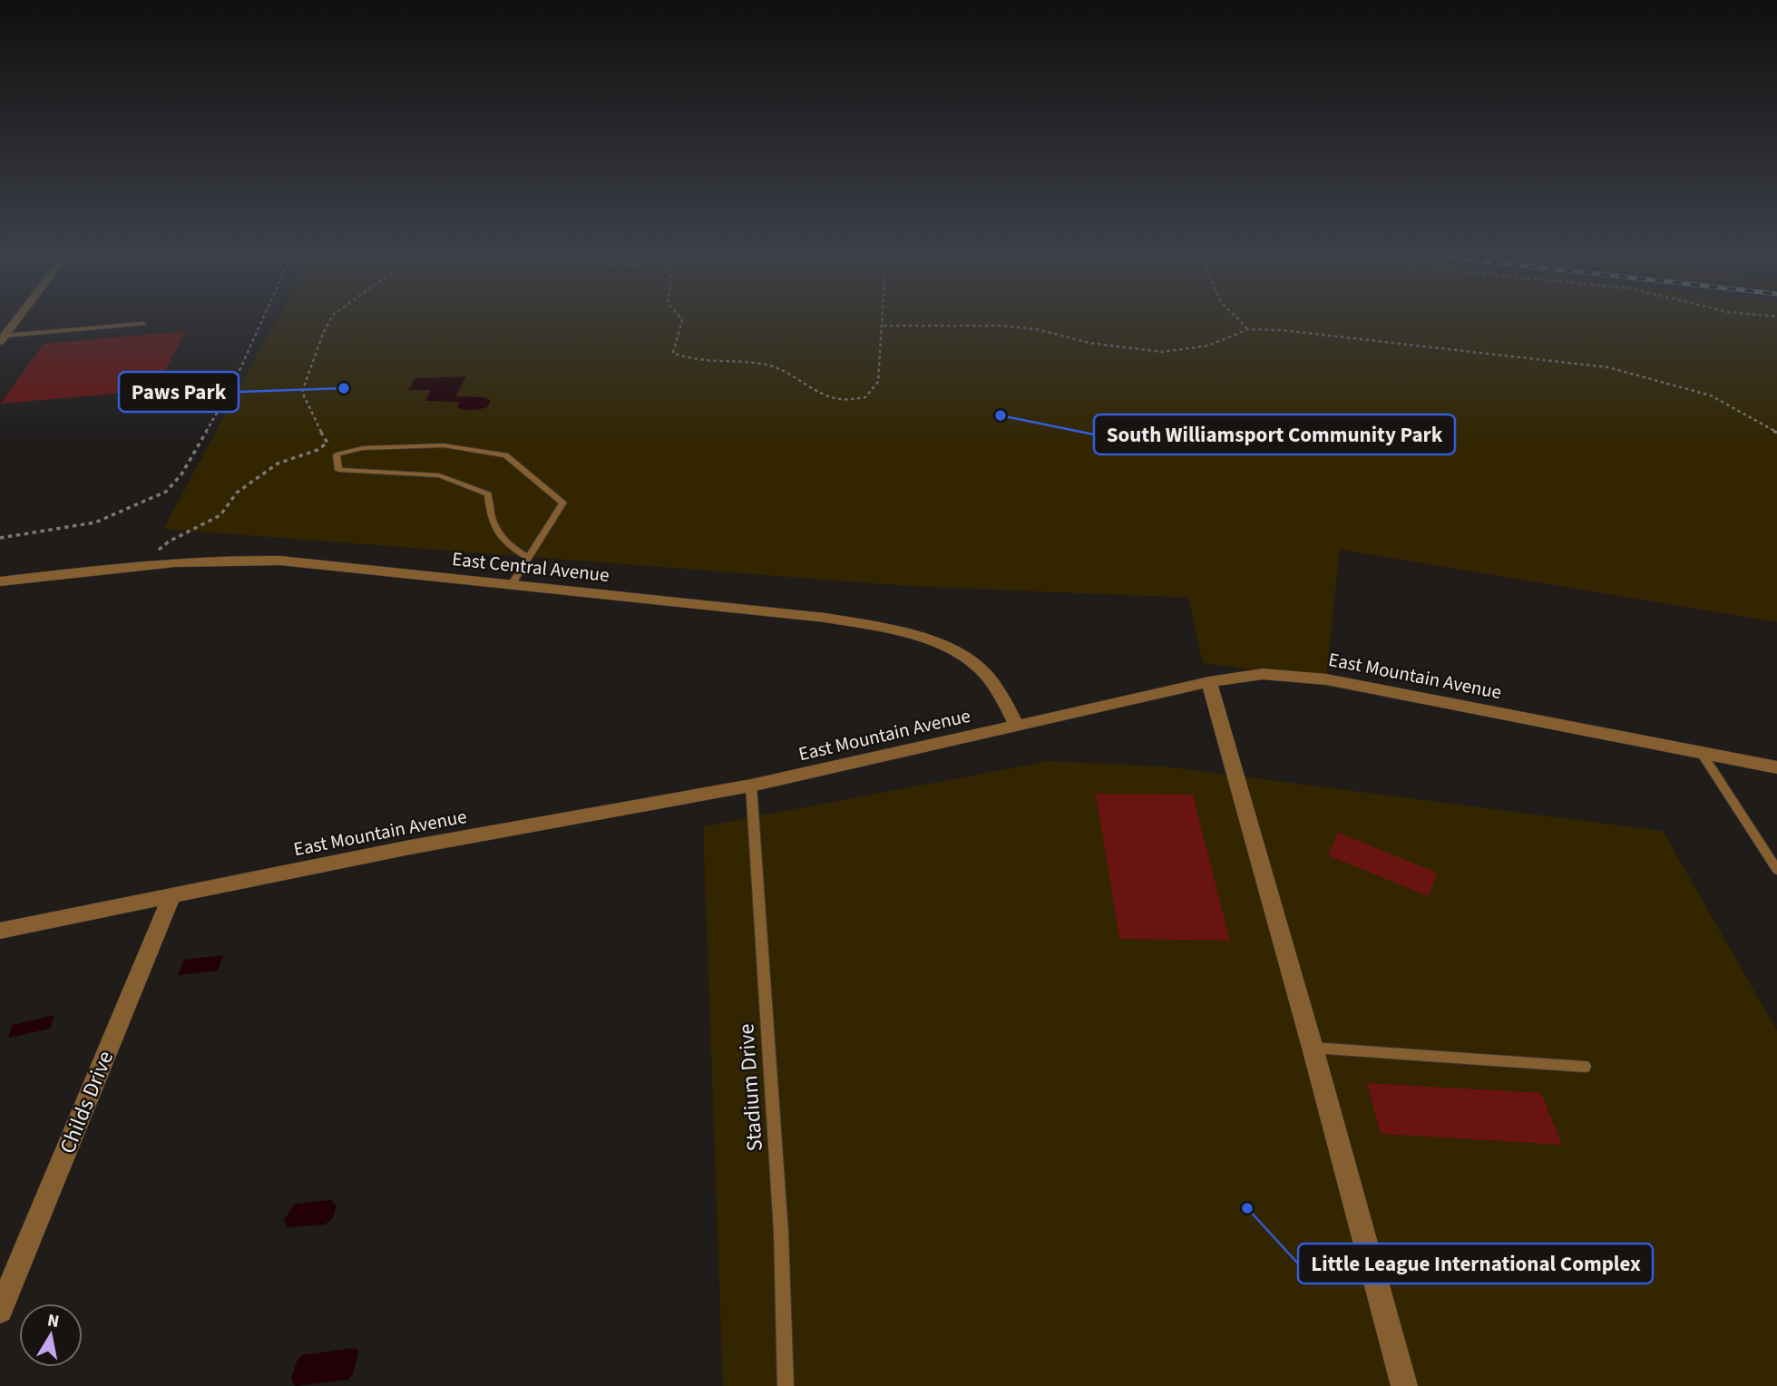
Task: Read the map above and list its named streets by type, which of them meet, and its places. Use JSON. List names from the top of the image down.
{
  "streets": {
    "street": ["East Central Avenue", "East Mountain Avenue", "Childs Drive"],
    "lane": ["Stadium Drive"]
  },
  "crossings": [
    ["East Central Avenue", "East Mountain Avenue"],
    ["East Mountain Avenue", "Stadium Drive"],
    ["East Mountain Avenue", "Childs Drive"]
  ],
  "places": ["Paws Park", "South Williamsport Community Park", "Little League International Complex"],
  "north": "top"
}
